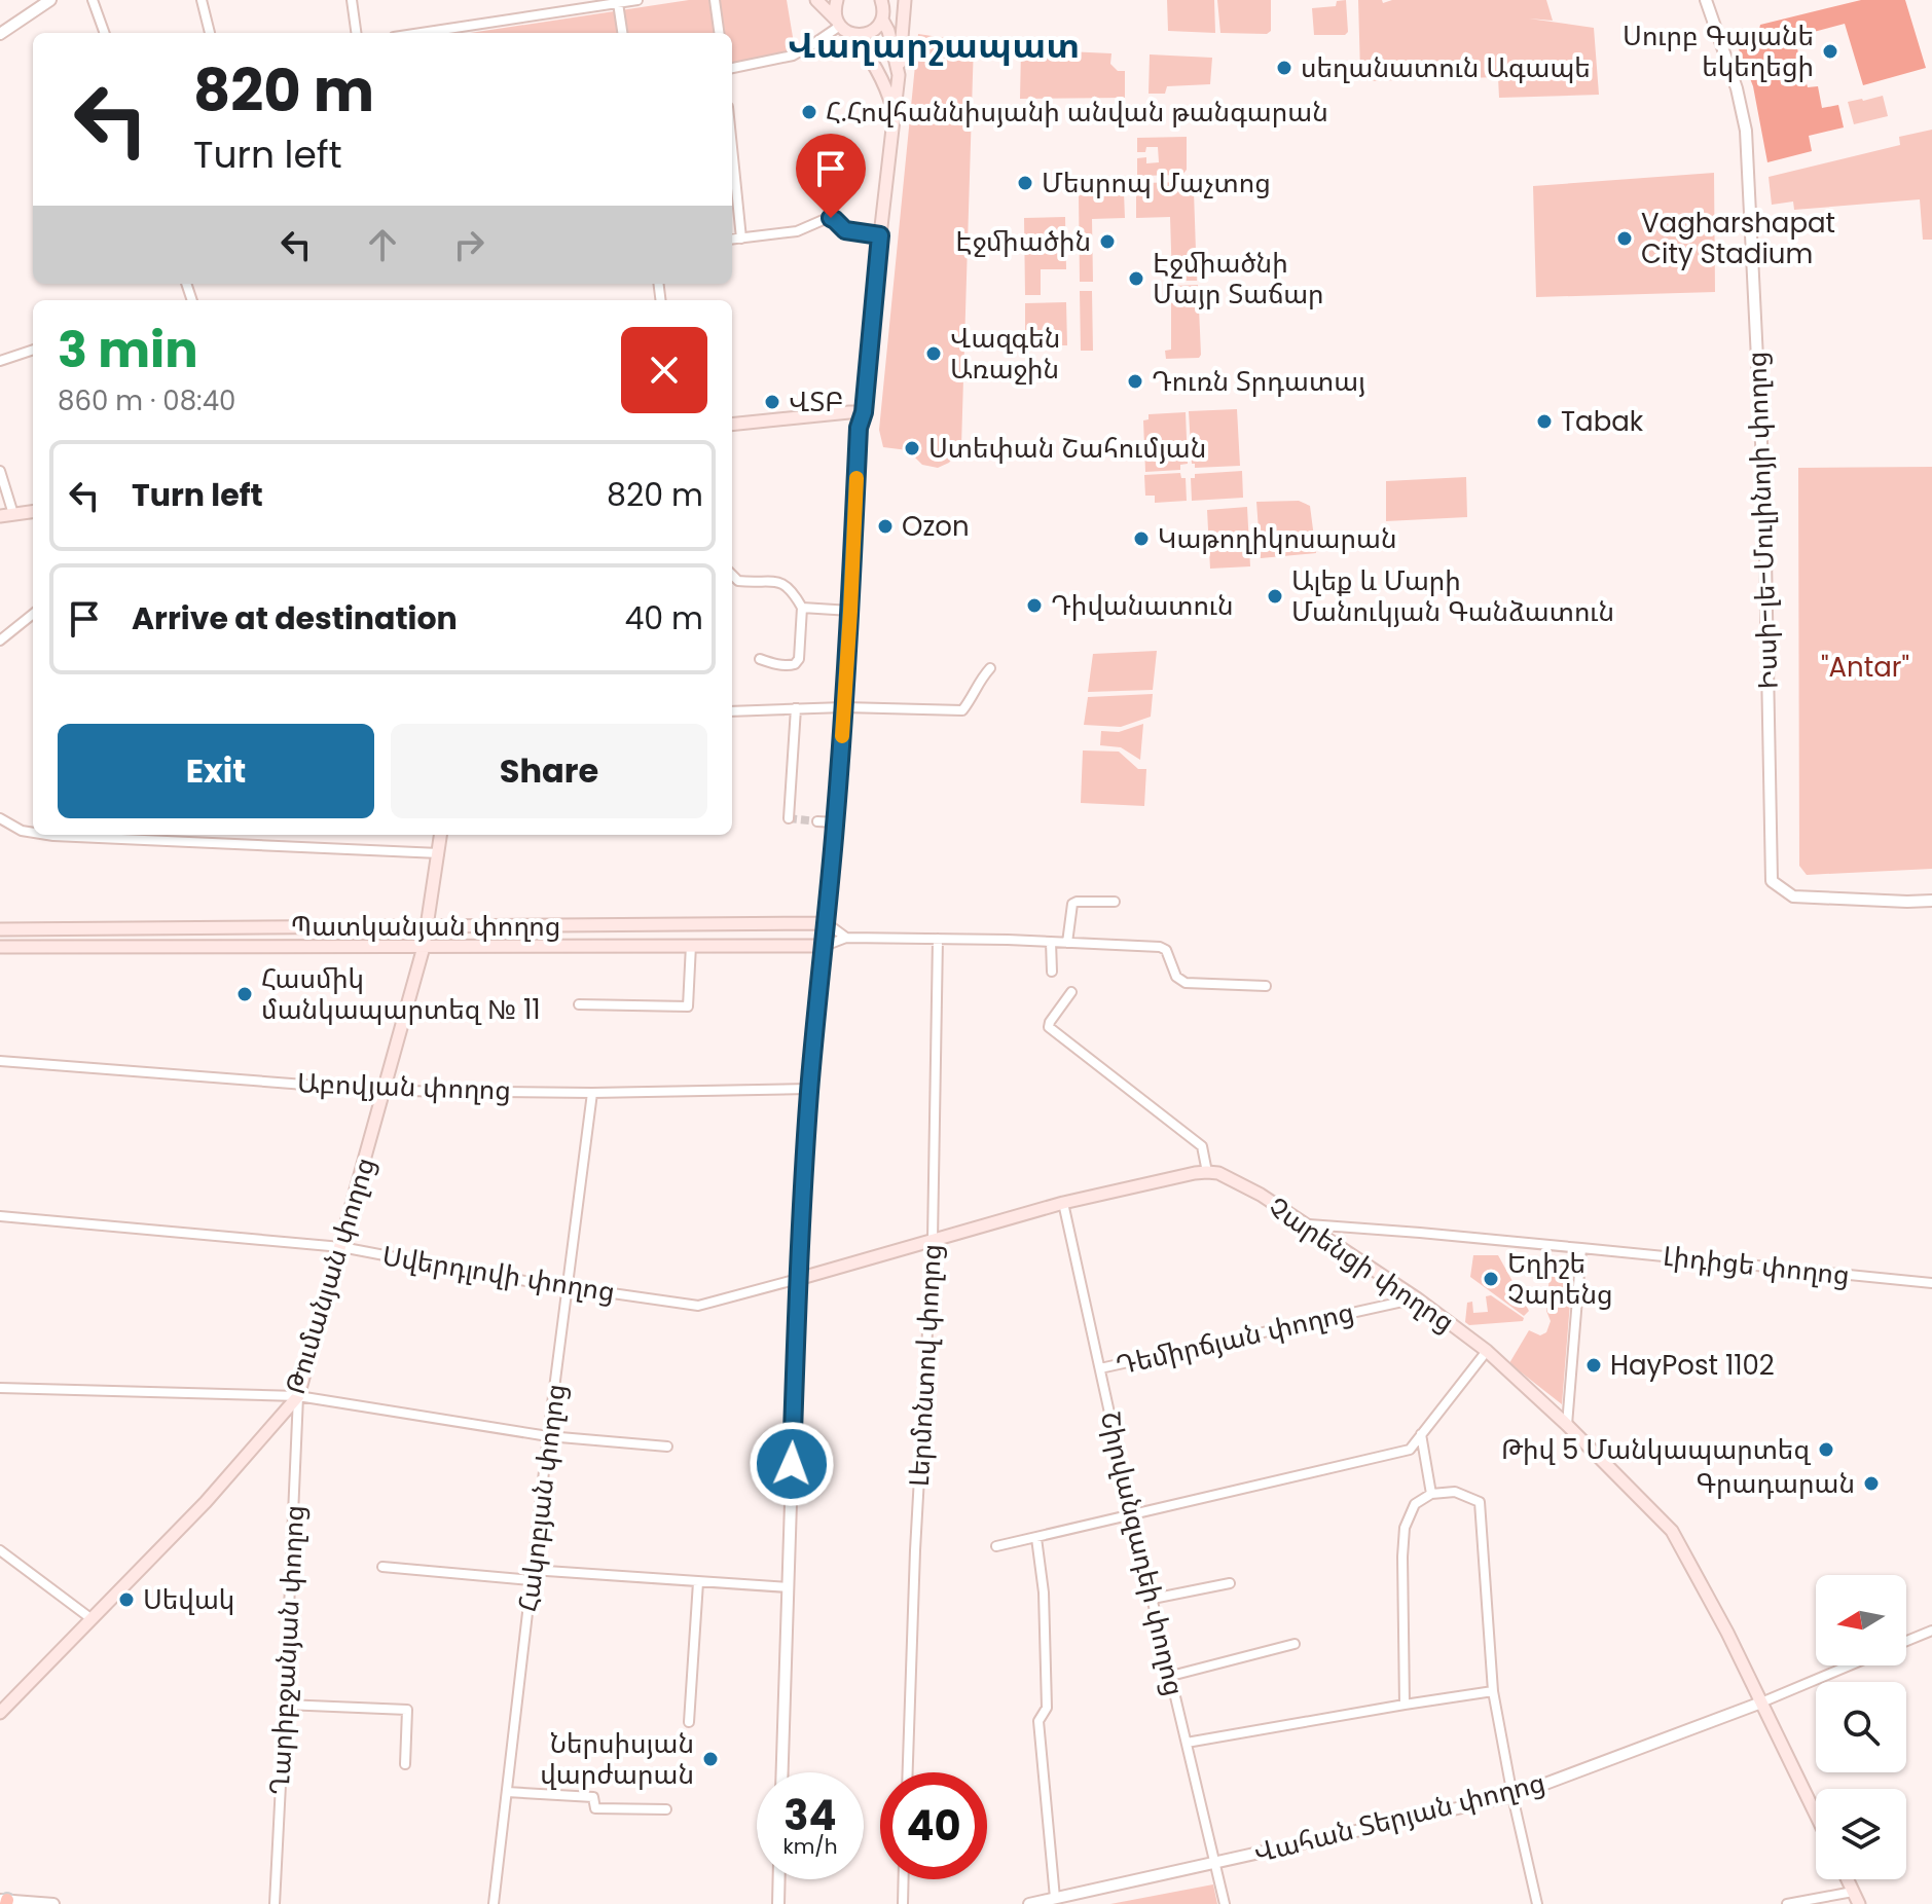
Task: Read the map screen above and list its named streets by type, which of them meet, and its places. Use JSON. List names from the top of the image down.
{
  "streets": {
    "main road": ["Պատկանյան փողոց", "Չարենցի փողոց", "Թումանյան փողոց"],
    "street": [
      "Իսսի-լե-Մուլինոյի փողոց",
      "Աբովյան փողոց",
      "Լիդիցե փողոց",
      "Սվերդլովի փողոց",
      "Դեմիրճյան փողոց",
      "Լերմոնտով փողոց",
      "Հակոբյան փողոց",
      "Շիրվանզադեի փողոց",
      "Ղարիբջանյան փողոց",
      "Վահան Տերյան փողոց"
    ]
  },
  "crossings": [
    ["Պատկանյան փողոց", "Թումանյան փողոց"],
    ["Պատկանյան փողոց", "Լերմոնտով փողոց"],
    ["Աբովյան փողոց", "Թումանյան փողոց"],
    ["Աբովյան փողոց", "Հակոբյան փողոց"],
    ["Չարենցի փողոց", "Լիդիցե փողոց"],
    ["Չարենցի փողոց", "Դեմիրճյան փողոց"],
    ["Չարենցի փողոց", "Վահան Տերյան փողոց"],
    ["Սվերդլովի փողոց", "Թումանյան փողոց"],
    ["Սվերդլովի փողոց", "Հակոբյան փողոց"],
    ["Թումանյան փողոց", "Ղարիբջանյան փողոց"],
    ["Դեմիրճյան փողոց", "Շիրվանզադեի փողոց"],
    ["Շիրվանզադեի փողոց", "Վահան Տերյան փողոց"]
  ],
  "districts": ["Վաղարշապատ"],
  "parks": ["\"Antar\""],
  "places": [
    "Սուրբ Գայանե եկեղեցի",
    "սեղանատուն Ագապե",
    "Հ.Հովհաննիսյանի անվան թանգարան",
    "Մեսրոպ Մաչտոց",
    "Vagharshapat City Stadium",
    "Էջմիածին",
    "Էջմիածնի Մայր Տաճար",
    "Վազգեն Առաջին",
    "Դուռն Տրդատայ",
    "ՎՏԲ",
    "Tabak",
    "Ստեփան Շահումյան",
    "Ozon",
    "Կաթողիկոսարան",
    "Ալեք և Մարի Մանուկյան Գանձատուն",
    "Դիվանատուն",
    "Հասմիկ մանկապարտեզ № 11",
    "Եղիշե Չարենց",
    "HayPost 1102",
    "Թիվ 5 Մանկապարտեզ",
    "Գրադարան",
    "Սեվակ",
    "Ներսիսյան վարժարան"
  ],
  "north": "left",
  "page": {
    "turn": ["820 m", "Turn left"],
    "heading": ["3 min", "860 m · 08:40"],
    "list": [
      {
        "name": "Turn left",
        "value": "820 m"
      },
      {
        "name": "Arrive at destination",
        "value": "40 m"
      }
    ],
    "buttons": ["Exit", "Share"],
    "speed": "34 km/h",
    "limit": "40"
  }
}
